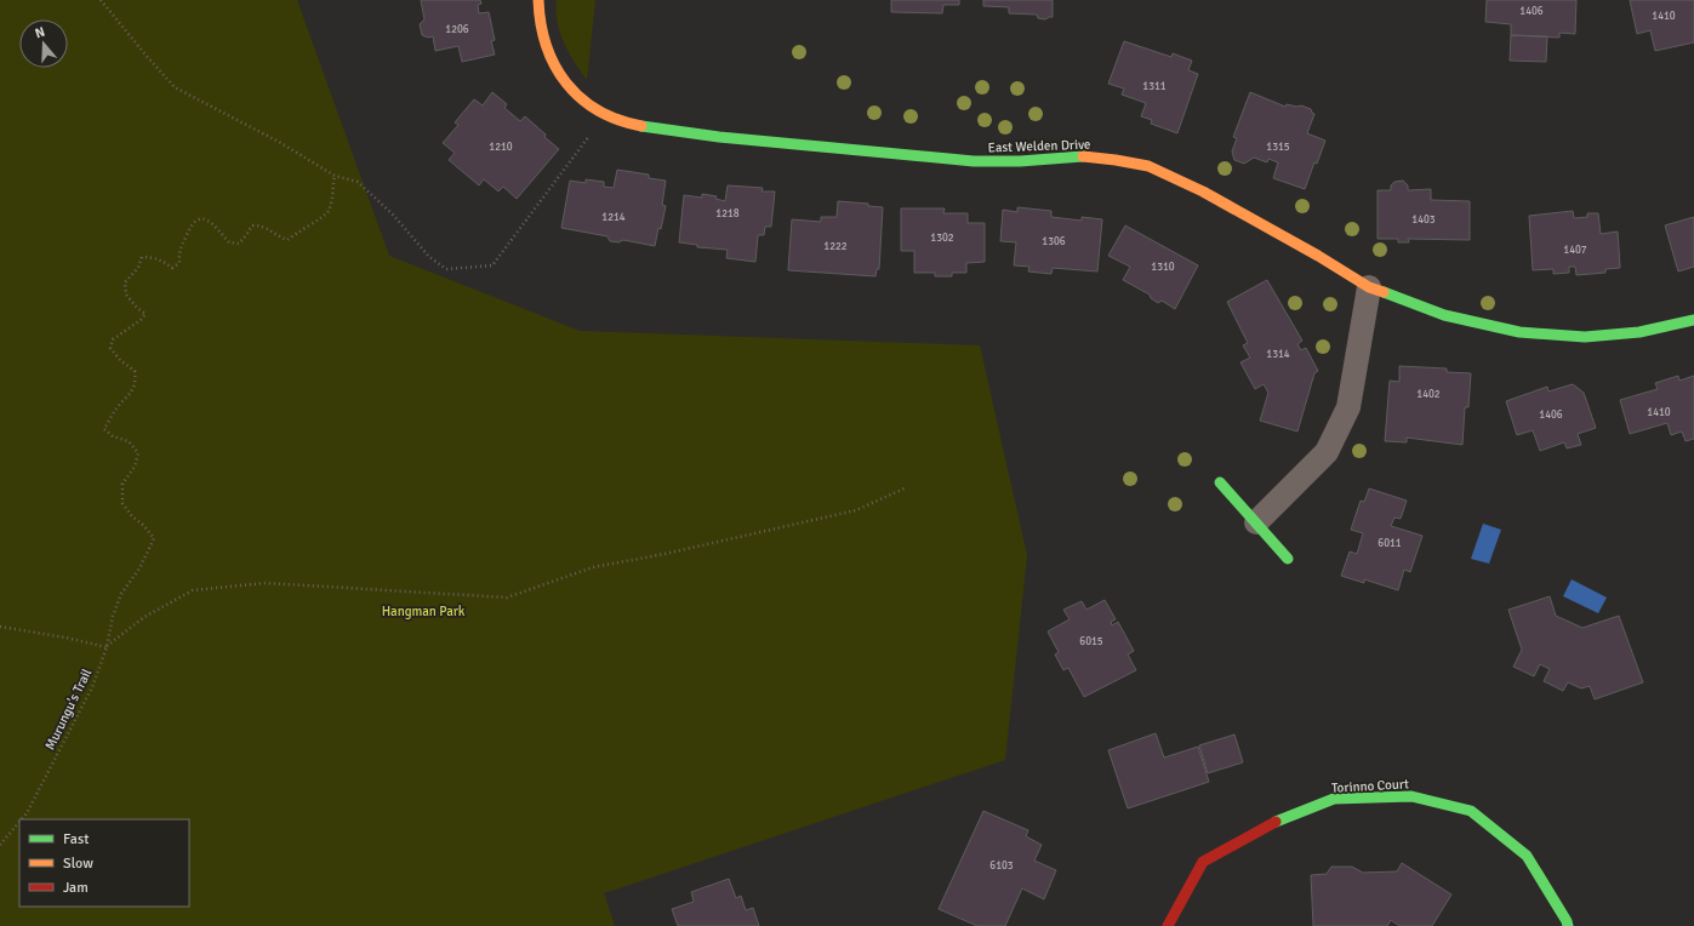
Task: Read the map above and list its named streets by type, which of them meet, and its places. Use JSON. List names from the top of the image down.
{
  "streets": {
    "street": ["East Welden Drive", "Torinno Court"],
    "path": ["Murungu's Trail"]
  },
  "parks": ["Hangman Park"],
  "house_numbers": [
    "1406",
    "1410",
    "1206",
    "1311",
    "1210",
    "1315",
    "1218",
    "1214",
    "1403",
    "1302",
    "1306",
    "1222",
    "1407",
    "1310",
    "1314",
    "1402",
    "1410",
    "1406",
    "6011",
    "6015",
    "6103"
  ],
  "legend": ["Fast", "Slow", "Jam"],
  "north": "top"
}
